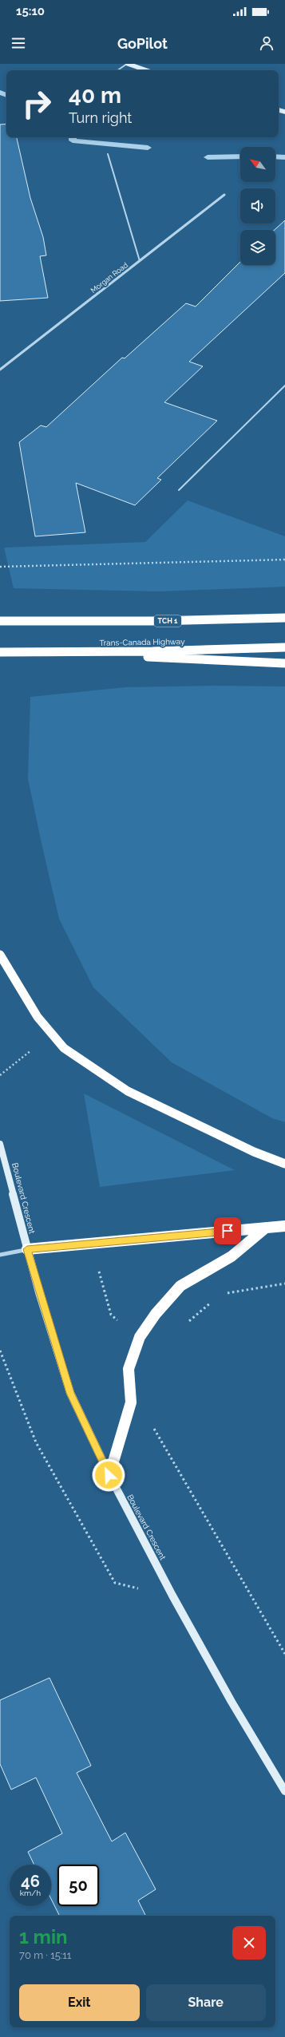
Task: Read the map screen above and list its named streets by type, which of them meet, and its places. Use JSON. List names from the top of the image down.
{
  "streets": {
    "highway": ["TCH 1", "Trans-Canada Highway"],
    "main road": ["Boulevard Crescent"],
    "street": ["Morgan Road"]
  },
  "north": "top left",
  "page": {
    "status": "15:10",
    "header": "GoPilot",
    "turn": ["40 m", "Turn right"],
    "speed": "46 km/h",
    "limit": "50",
    "heading": ["1 min", "70 m · 15:11"],
    "buttons": ["Exit", "Share"]
  }
}
